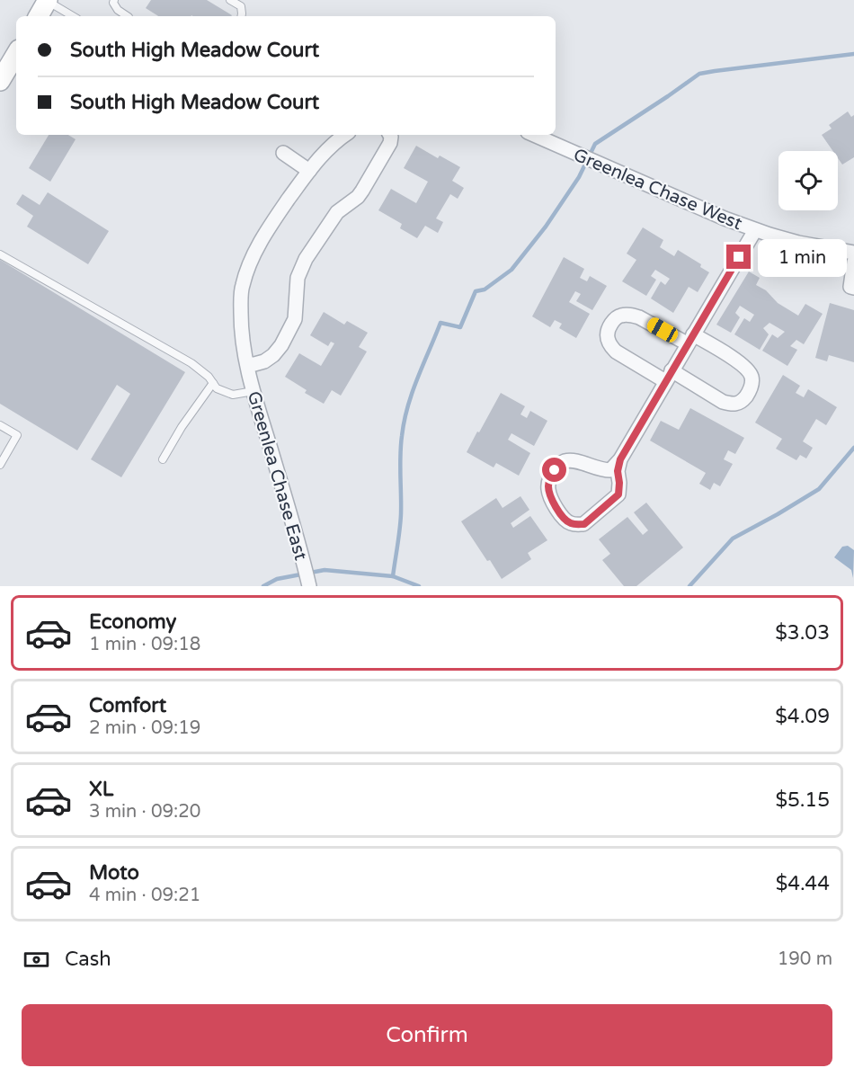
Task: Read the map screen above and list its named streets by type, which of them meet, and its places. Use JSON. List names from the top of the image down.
{
  "streets": {
    "street": ["Greenlea Chase West", "Greenlea Chase East"]
  },
  "page": {
    "banner": ["South High Meadow Court", "South High Meadow Court"],
    "bubble": "1 min",
    "list": [
      {
        "name": "Economy",
        "note": "1 min · 09:18",
        "value": "$3.03"
      },
      {
        "name": "Comfort",
        "note": "2 min · 09:19",
        "value": "$4.09"
      },
      {
        "name": "XL",
        "note": "3 min · 09:20",
        "value": "$5.15"
      },
      {
        "name": "Moto",
        "note": "4 min · 09:21",
        "value": "$4.44"
      }
    ],
    "pay": ["Cash", "190 m"],
    "buttons": "Confirm"
  }
}
